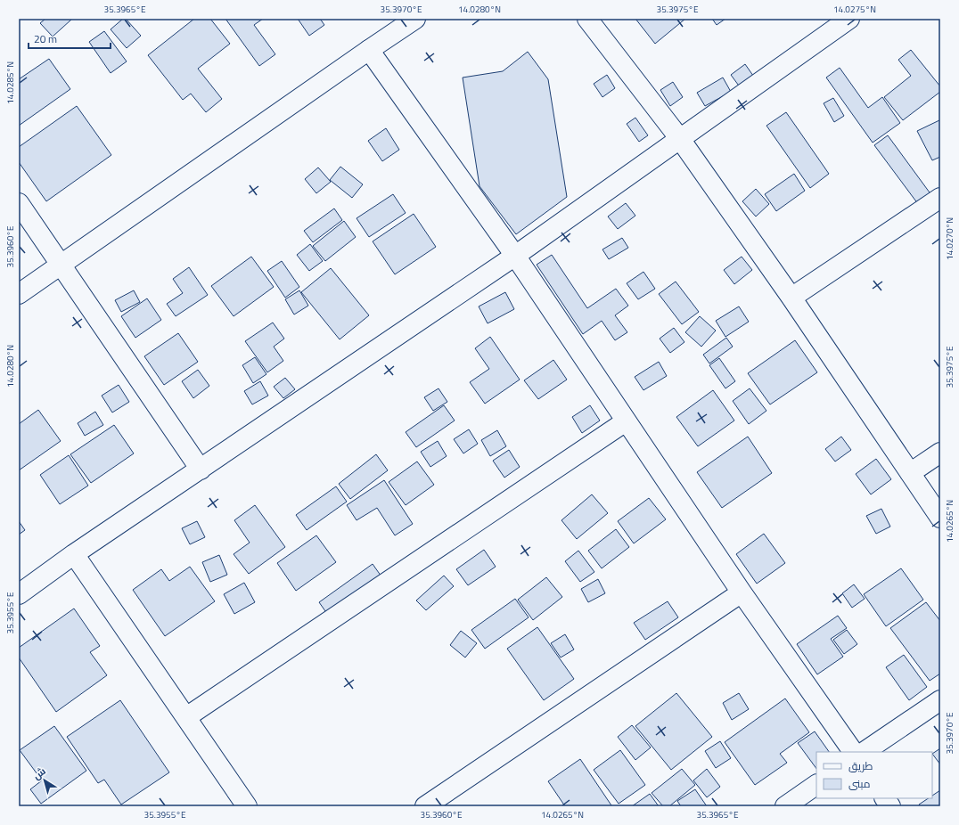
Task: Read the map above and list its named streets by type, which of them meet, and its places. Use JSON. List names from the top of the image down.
{
  "legend": ["طريق", "مبنى"],
  "scale_bar": "20 m",
  "north": "top left",
  "coordinates": [
    "35.3965°E",
    "35.3970°E",
    "14.0280°N",
    "35.3975°E",
    "14.0275°N",
    "14.0285°N",
    "14.0270°N",
    "35.3960°E",
    "14.0265°N",
    "35.3955°E"
  ]
}
